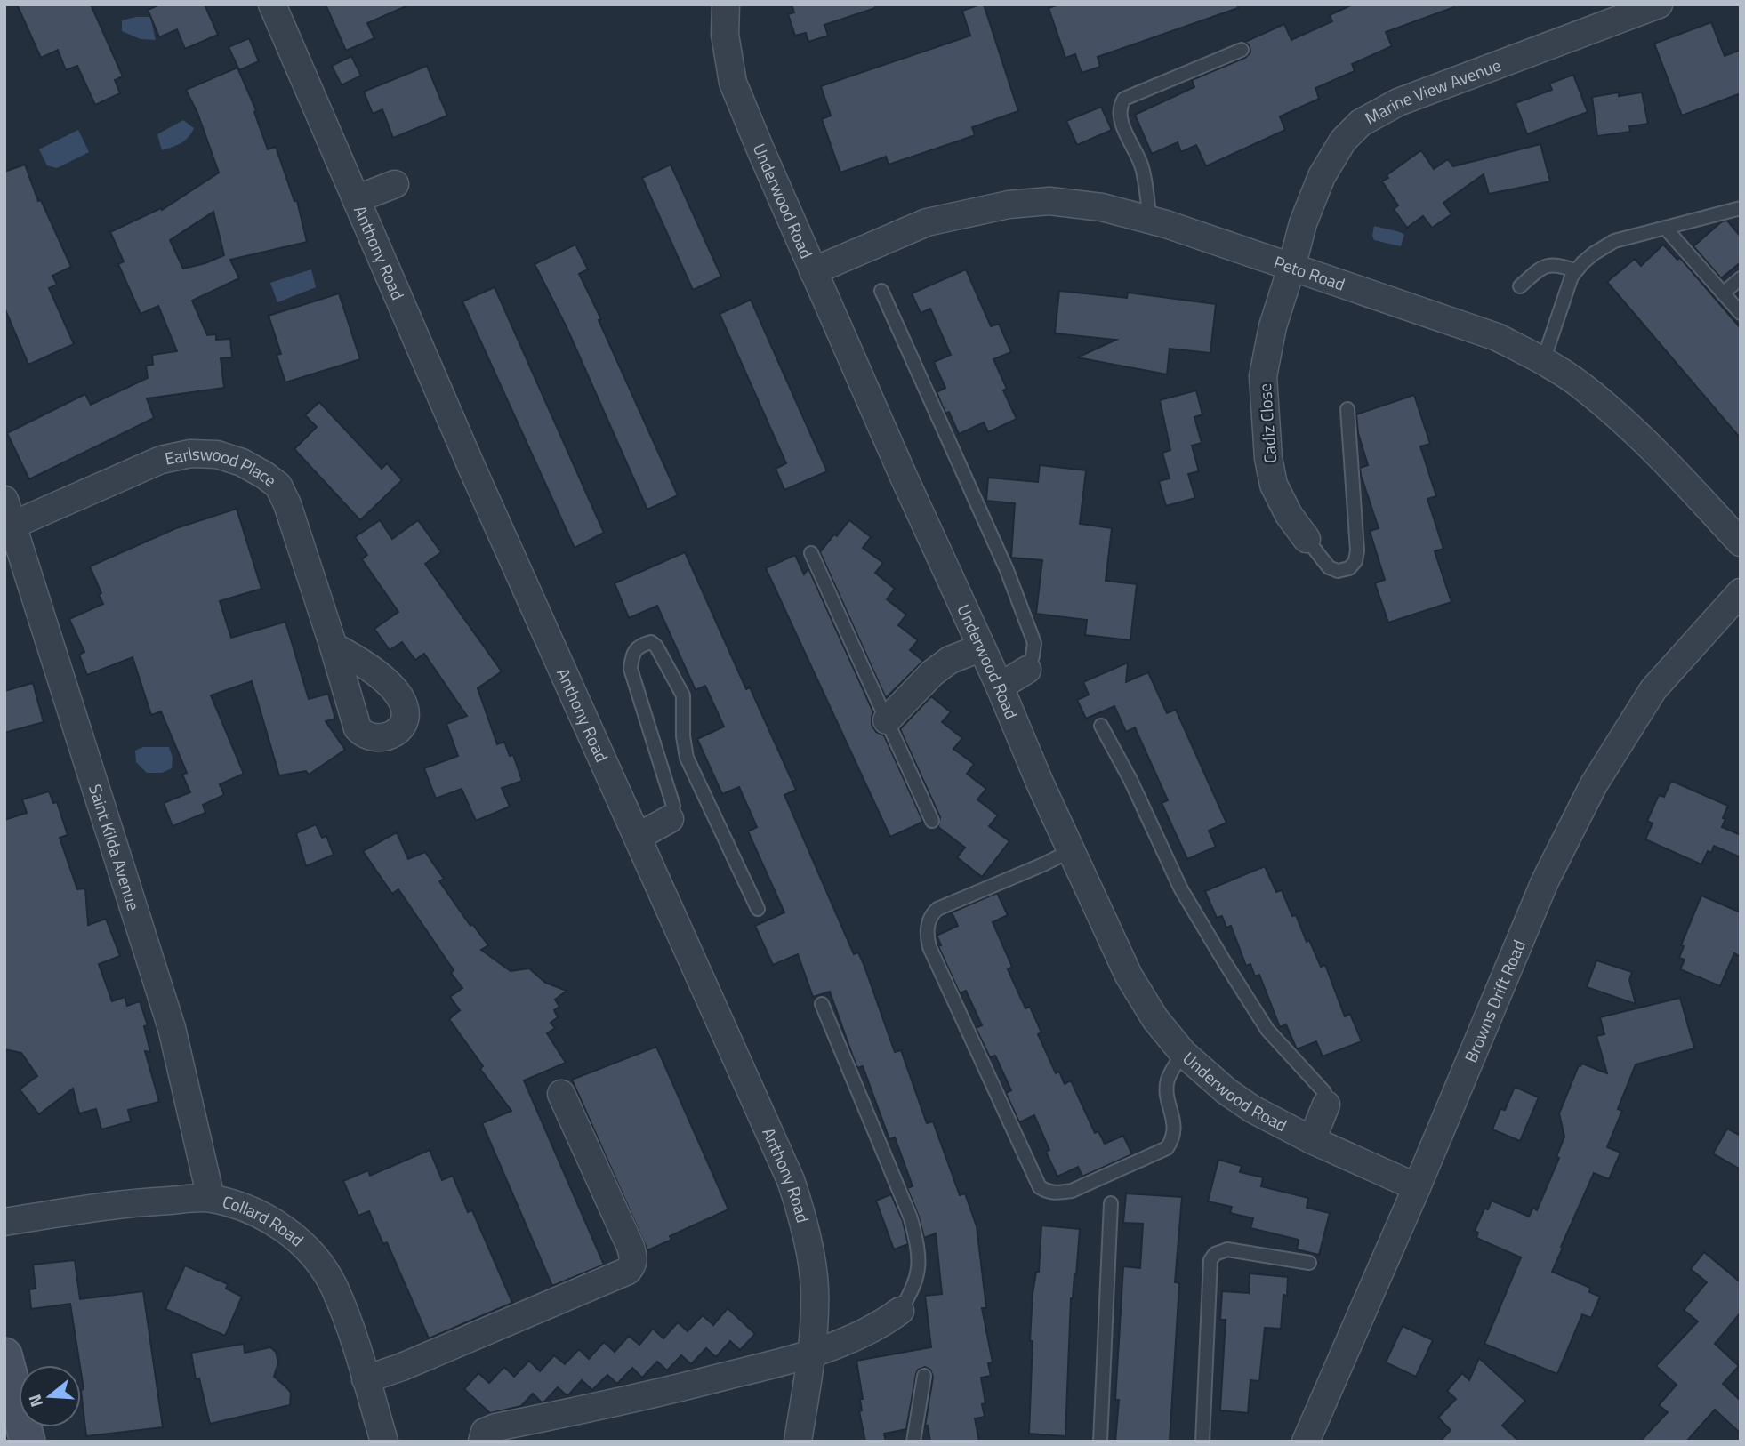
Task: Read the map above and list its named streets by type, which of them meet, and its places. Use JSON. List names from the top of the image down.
{
  "streets": {
    "street": [
      "Marine View Avenue",
      "Underwood Road",
      "Anthony Road",
      "Peto Road",
      "Cadiz Close",
      "Earlswood Place",
      "Saint Kilda Avenue",
      "Browns Drift Road",
      "Collard Road"
    ]
  },
  "crossings": [
    ["Marine View Avenue", "Peto Road"],
    ["Marine View Avenue", "Cadiz Close"],
    ["Underwood Road", "Peto Road"],
    ["Underwood Road", "Browns Drift Road"],
    ["Peto Road", "Cadiz Close"],
    ["Earlswood Place", "Saint Kilda Avenue"],
    ["Saint Kilda Avenue", "Collard Road"]
  ],
  "north": "left"
}
